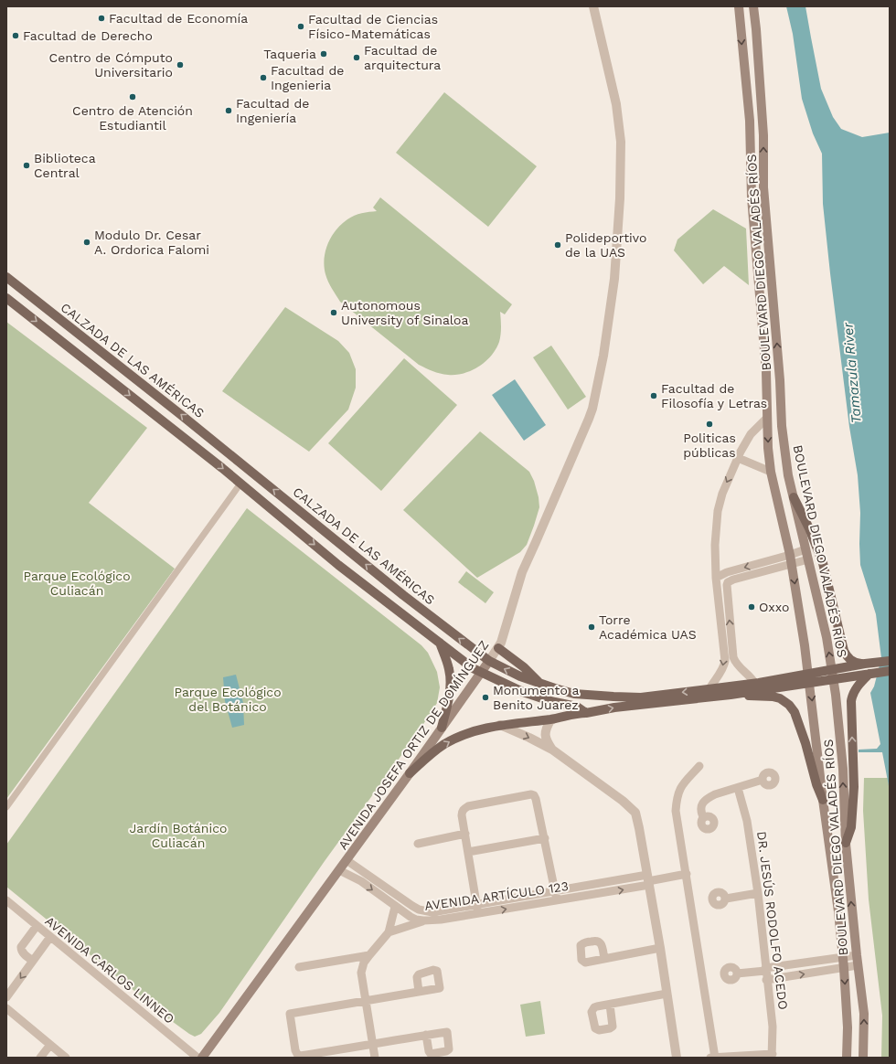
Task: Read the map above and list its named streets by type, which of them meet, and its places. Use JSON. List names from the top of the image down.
{
  "streets": {
    "main road": ["BOULEVARD DIEGO VALADÉS RÍOS", "CALZADA DE LAS AMÉRICAS", "AVENIDA JOSEFA ORTIZ DE DOMÍNGUEZ"],
    "street": ["AVENIDA ARTÍCULO 123", "DR. JESÚS RODOLFO ACEDO", "AVENIDA CARLOS LINNEO"]
  },
  "crossings": [
    ["CALZADA DE LAS AMÉRICAS", "AVENIDA JOSEFA ORTIZ DE DOMÍNGUEZ"],
    ["AVENIDA JOSEFA ORTIZ DE DOMÍNGUEZ", "AVENIDA ARTÍCULO 123"]
  ],
  "water": ["Tamazula River"],
  "parks": ["Parque Ecológico Culiacán", "Parque Ecológico del Botánico", "Jardín Botánico Culiacán"],
  "places": [
    "Facultad de Economía",
    "Facultad de Ciencias Físico-Matemáticas",
    "Facultad de Derecho",
    "Taqueria",
    "Facultad de arquitectura",
    "Centro de Cómputo Universitario",
    "Facultad de Ingenieria",
    "Centro de Atención Estudiantil",
    "Facultad de Ingeniería",
    "Biblioteca Central",
    "Modulo Dr. Cesar A. Ordorica Falomi",
    "Polideportivo de la UAS",
    "Autonomous University of Sinaloa",
    "Facultad de Filosofía y Letras",
    "Politicas públicas",
    "Oxxo",
    "Torre Académica UAS",
    "Monumento a Benito Juarez"
  ]
}
